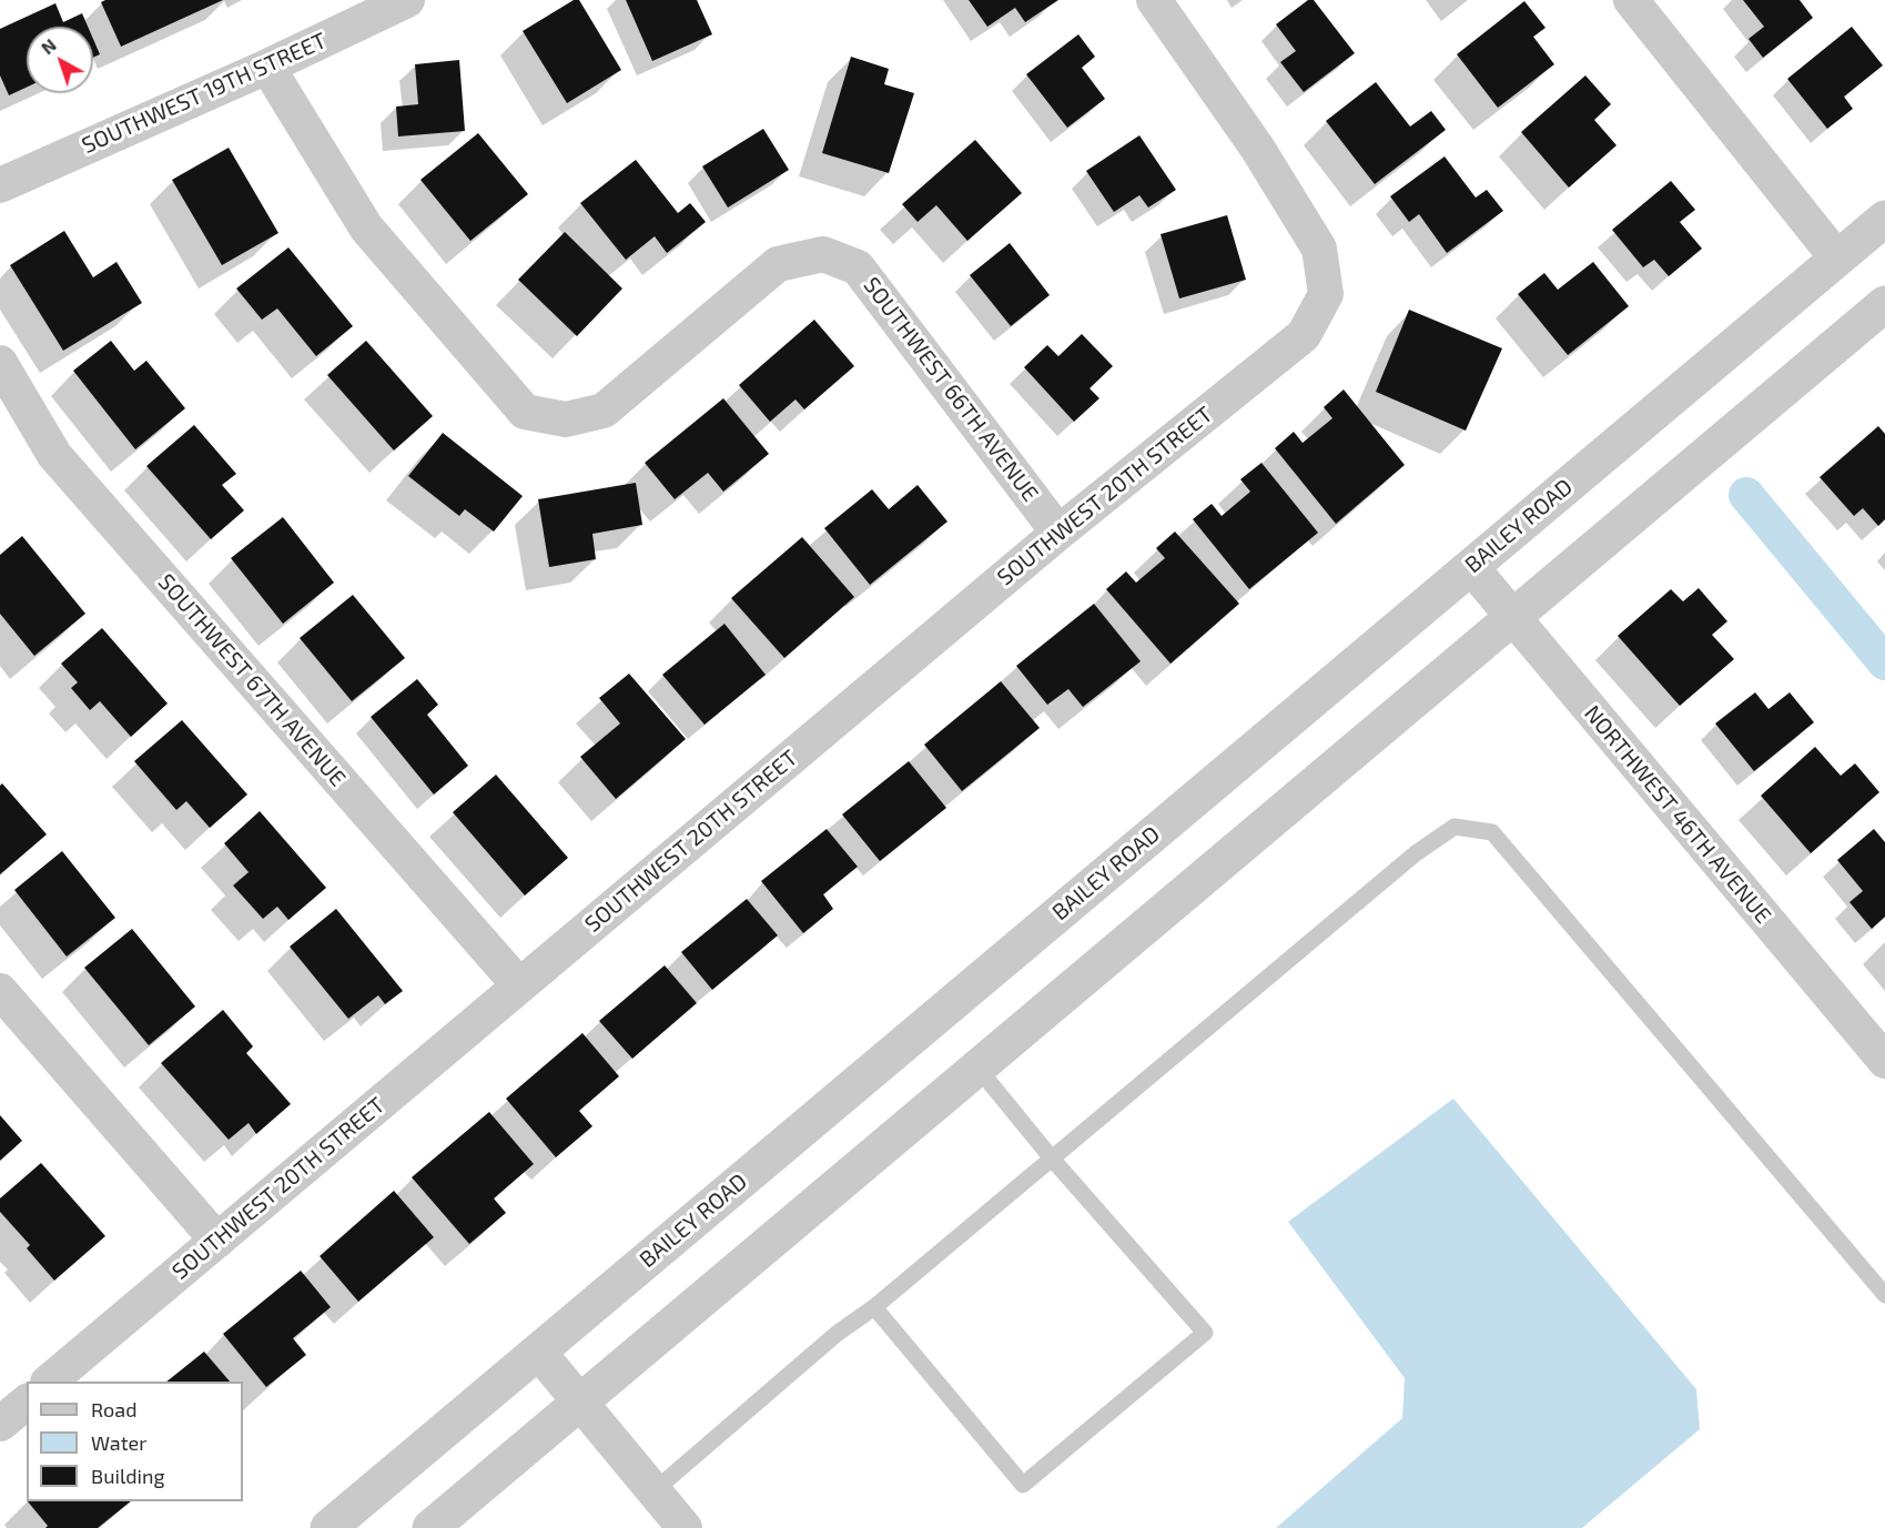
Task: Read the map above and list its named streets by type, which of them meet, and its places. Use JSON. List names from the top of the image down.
{
  "streets": {
    "street": [
      "SOUTHWEST 19TH STREET",
      "SOUTHWEST 66TH AVENUE",
      "SOUTHWEST 20TH STREET",
      "BAILEY ROAD",
      "SOUTHWEST 67TH AVENUE",
      "NORTHWEST 46TH AVENUE"
    ]
  },
  "crossings": [
    ["SOUTHWEST 19TH STREET", "SOUTHWEST 66TH AVENUE"],
    ["SOUTHWEST 66TH AVENUE", "SOUTHWEST 20TH STREET"],
    ["SOUTHWEST 20TH STREET", "SOUTHWEST 67TH AVENUE"],
    ["BAILEY ROAD", "NORTHWEST 46TH AVENUE"]
  ],
  "legend": ["Road", "Water", "Building"],
  "north": "top left"
}
